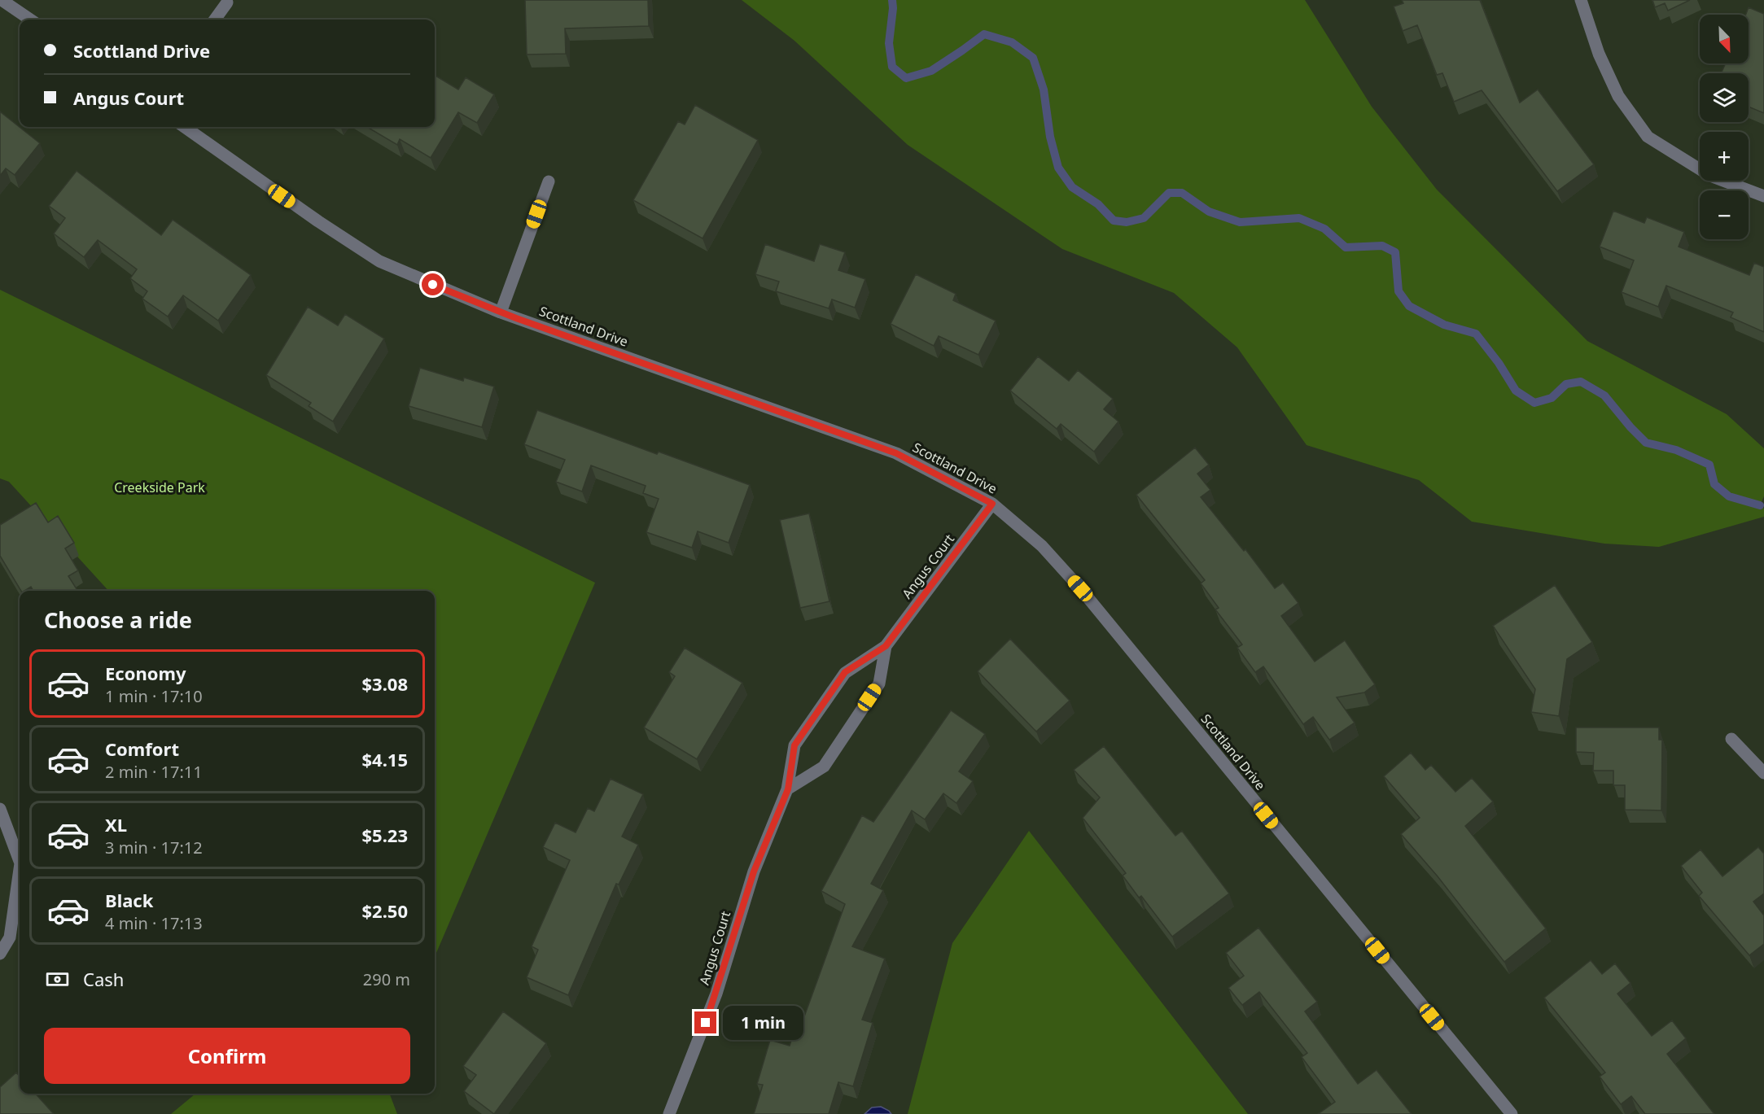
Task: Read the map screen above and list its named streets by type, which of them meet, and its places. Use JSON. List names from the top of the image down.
{
  "streets": {
    "street": ["Scottland Drive", "Angus Court"]
  },
  "crossings": [
    ["Scottland Drive", "Angus Court"]
  ],
  "parks": ["Creekside Park"],
  "north": "bottom right",
  "page": {
    "map_buttons": ["+", "−"],
    "banner": ["Scottland Drive", "Angus Court"],
    "heading": "Choose a ride",
    "list": [
      {
        "name": "Economy",
        "note": "1 min · 17:10",
        "value": "$3.08"
      },
      {
        "name": "Comfort",
        "note": "2 min · 17:11",
        "value": "$4.15"
      },
      {
        "name": "XL",
        "note": "3 min · 17:12",
        "value": "$5.23"
      },
      {
        "name": "Black",
        "note": "4 min · 17:13",
        "value": "$2.50"
      }
    ],
    "pay": ["Cash", "290 m"],
    "bubble": "1 min",
    "buttons": "Confirm"
  }
}
